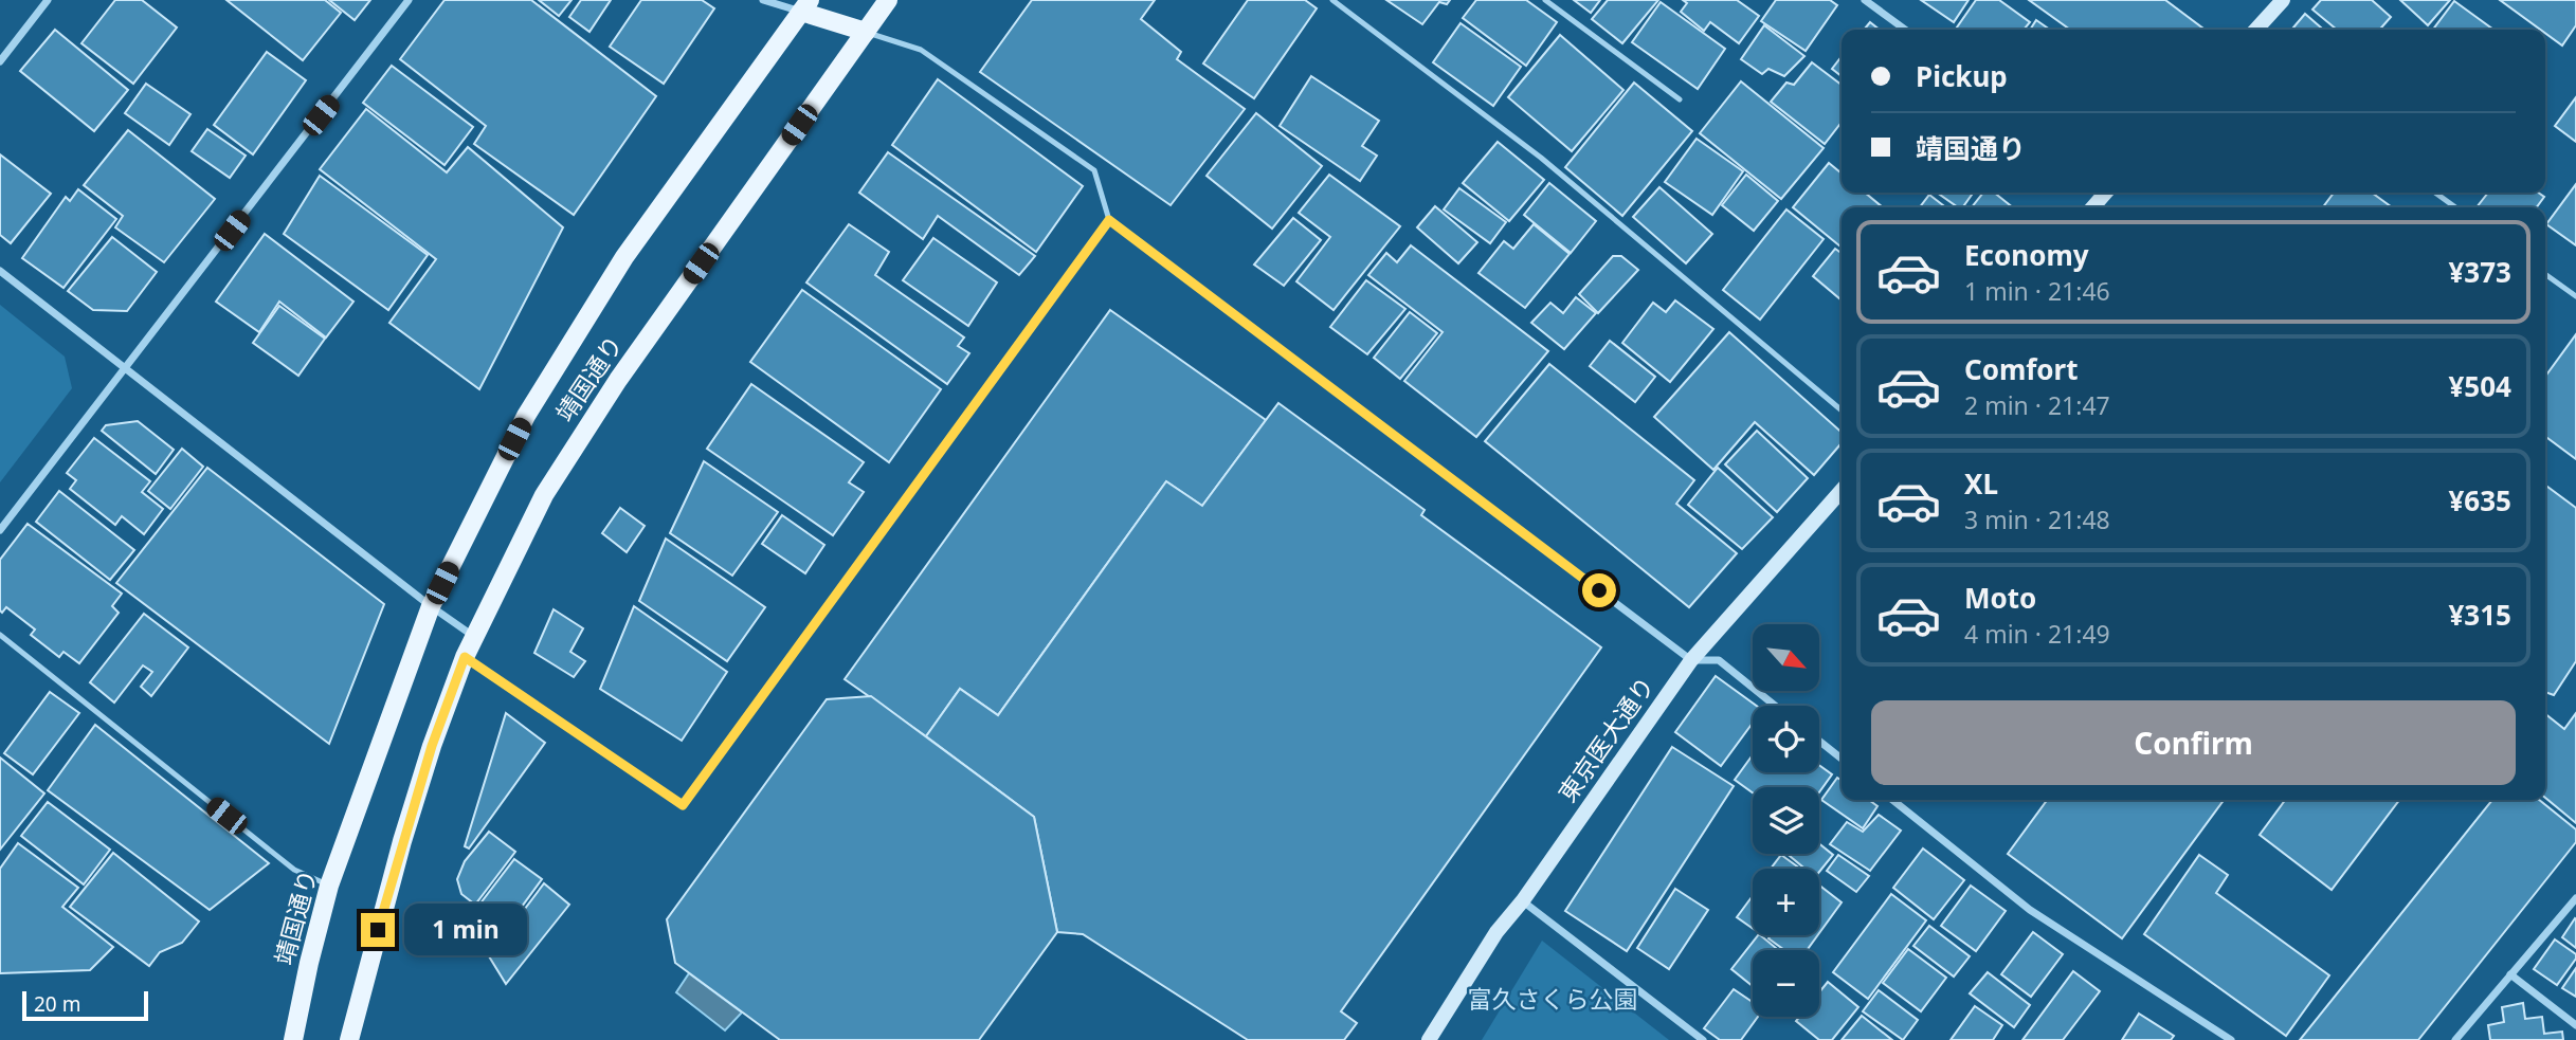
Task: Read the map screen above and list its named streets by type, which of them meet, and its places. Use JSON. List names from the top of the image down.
{
  "streets": {
    "main road": ["靖国通り"],
    "street": ["東京医大通り"]
  },
  "parks": ["富久さくら公園"],
  "scale_bar": "20 m",
  "north": "bottom right",
  "page": {
    "banner": ["Pickup", "靖国通り"],
    "list": [
      {
        "name": "Economy",
        "note": "1 min · 21:46",
        "value": "¥373"
      },
      {
        "name": "Comfort",
        "note": "2 min · 21:47",
        "value": "¥504"
      },
      {
        "name": "XL",
        "note": "3 min · 21:48",
        "value": "¥635"
      },
      {
        "name": "Moto",
        "note": "4 min · 21:49",
        "value": "¥315"
      }
    ],
    "map_buttons": ["+", "−"],
    "buttons": "Confirm",
    "bubble": "1 min",
    "scale": "20 m"
  }
}
